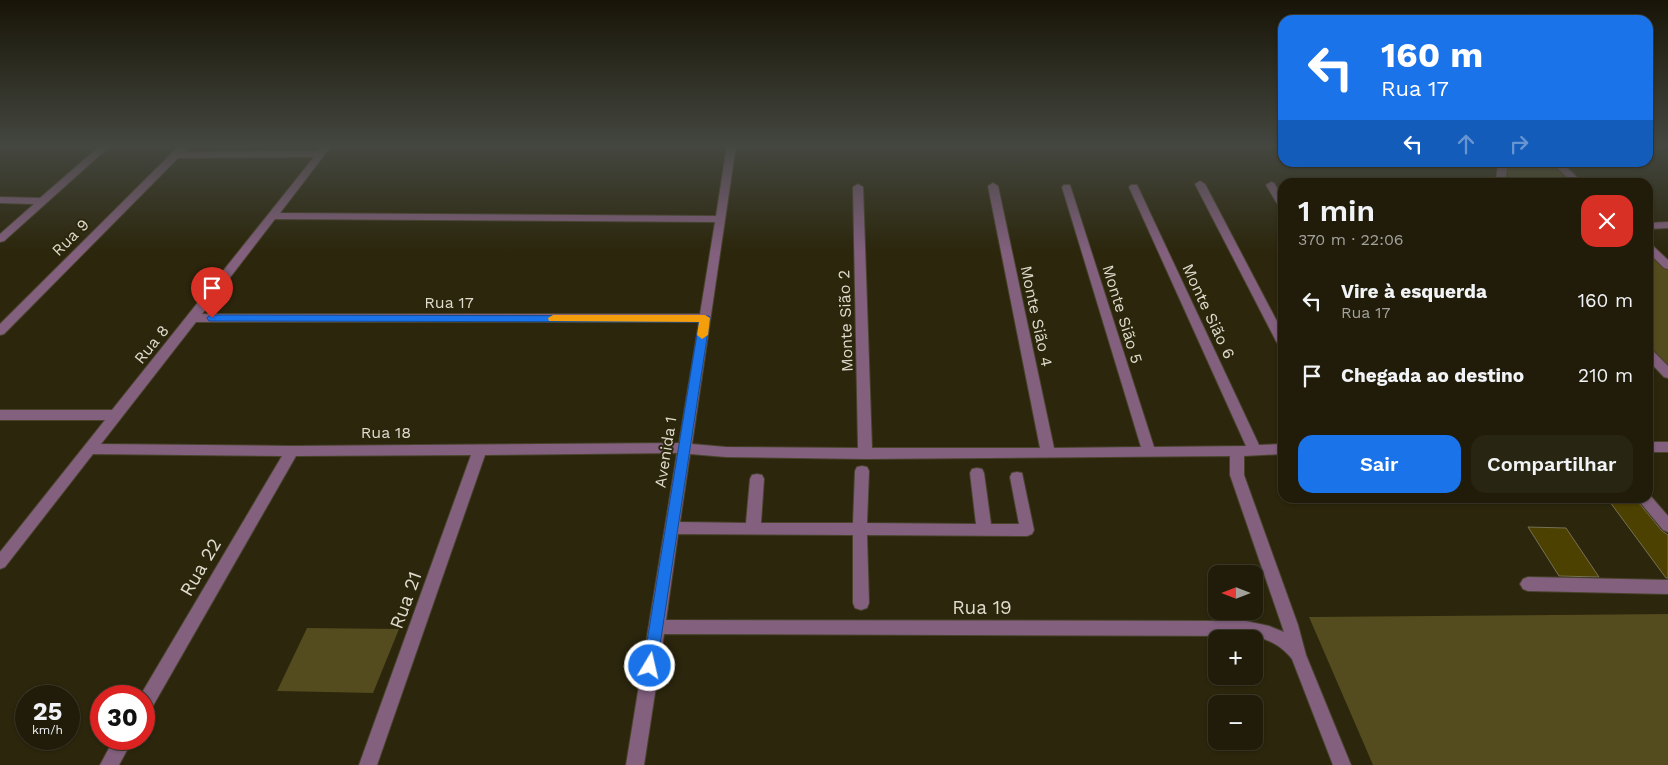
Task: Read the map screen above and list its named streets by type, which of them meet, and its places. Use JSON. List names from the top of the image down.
{
  "streets": {
    "street": [
      "Rua 9",
      "Rua 17",
      "Monte Sião 6",
      "Monte Sião 5",
      "Monte Sião 4",
      "Monte Sião 2",
      "Rua 8",
      "Rua 18",
      "Avenida 1",
      "Rua 22",
      "Rua 21",
      "Rua 19"
    ]
  },
  "crossings": [
    ["Rua 17", "Rua 8"],
    ["Rua 17", "Avenida 1"],
    ["Monte Sião 6", "Rua 18"],
    ["Monte Sião 5", "Rua 18"],
    ["Monte Sião 4", "Rua 18"],
    ["Monte Sião 2", "Rua 18"],
    ["Rua 8", "Rua 18"],
    ["Rua 18", "Avenida 1"],
    ["Rua 18", "Rua 22"],
    ["Rua 18", "Rua 21"],
    ["Avenida 1", "Rua 19"]
  ],
  "north": "left",
  "page": {
    "turn": ["160 m", "Rua 17"],
    "heading": ["1 min", "370 m · 22:06"],
    "list": [
      {
        "name": "Vire à esquerda",
        "note": "Rua 17",
        "value": "160 m"
      },
      {
        "name": "Chegada ao destino",
        "value": "210 m"
      }
    ],
    "buttons": ["Sair", "Compartilhar"],
    "map_buttons": ["+", "−"],
    "speed": "25 km/h",
    "limit": "30"
  }
}
